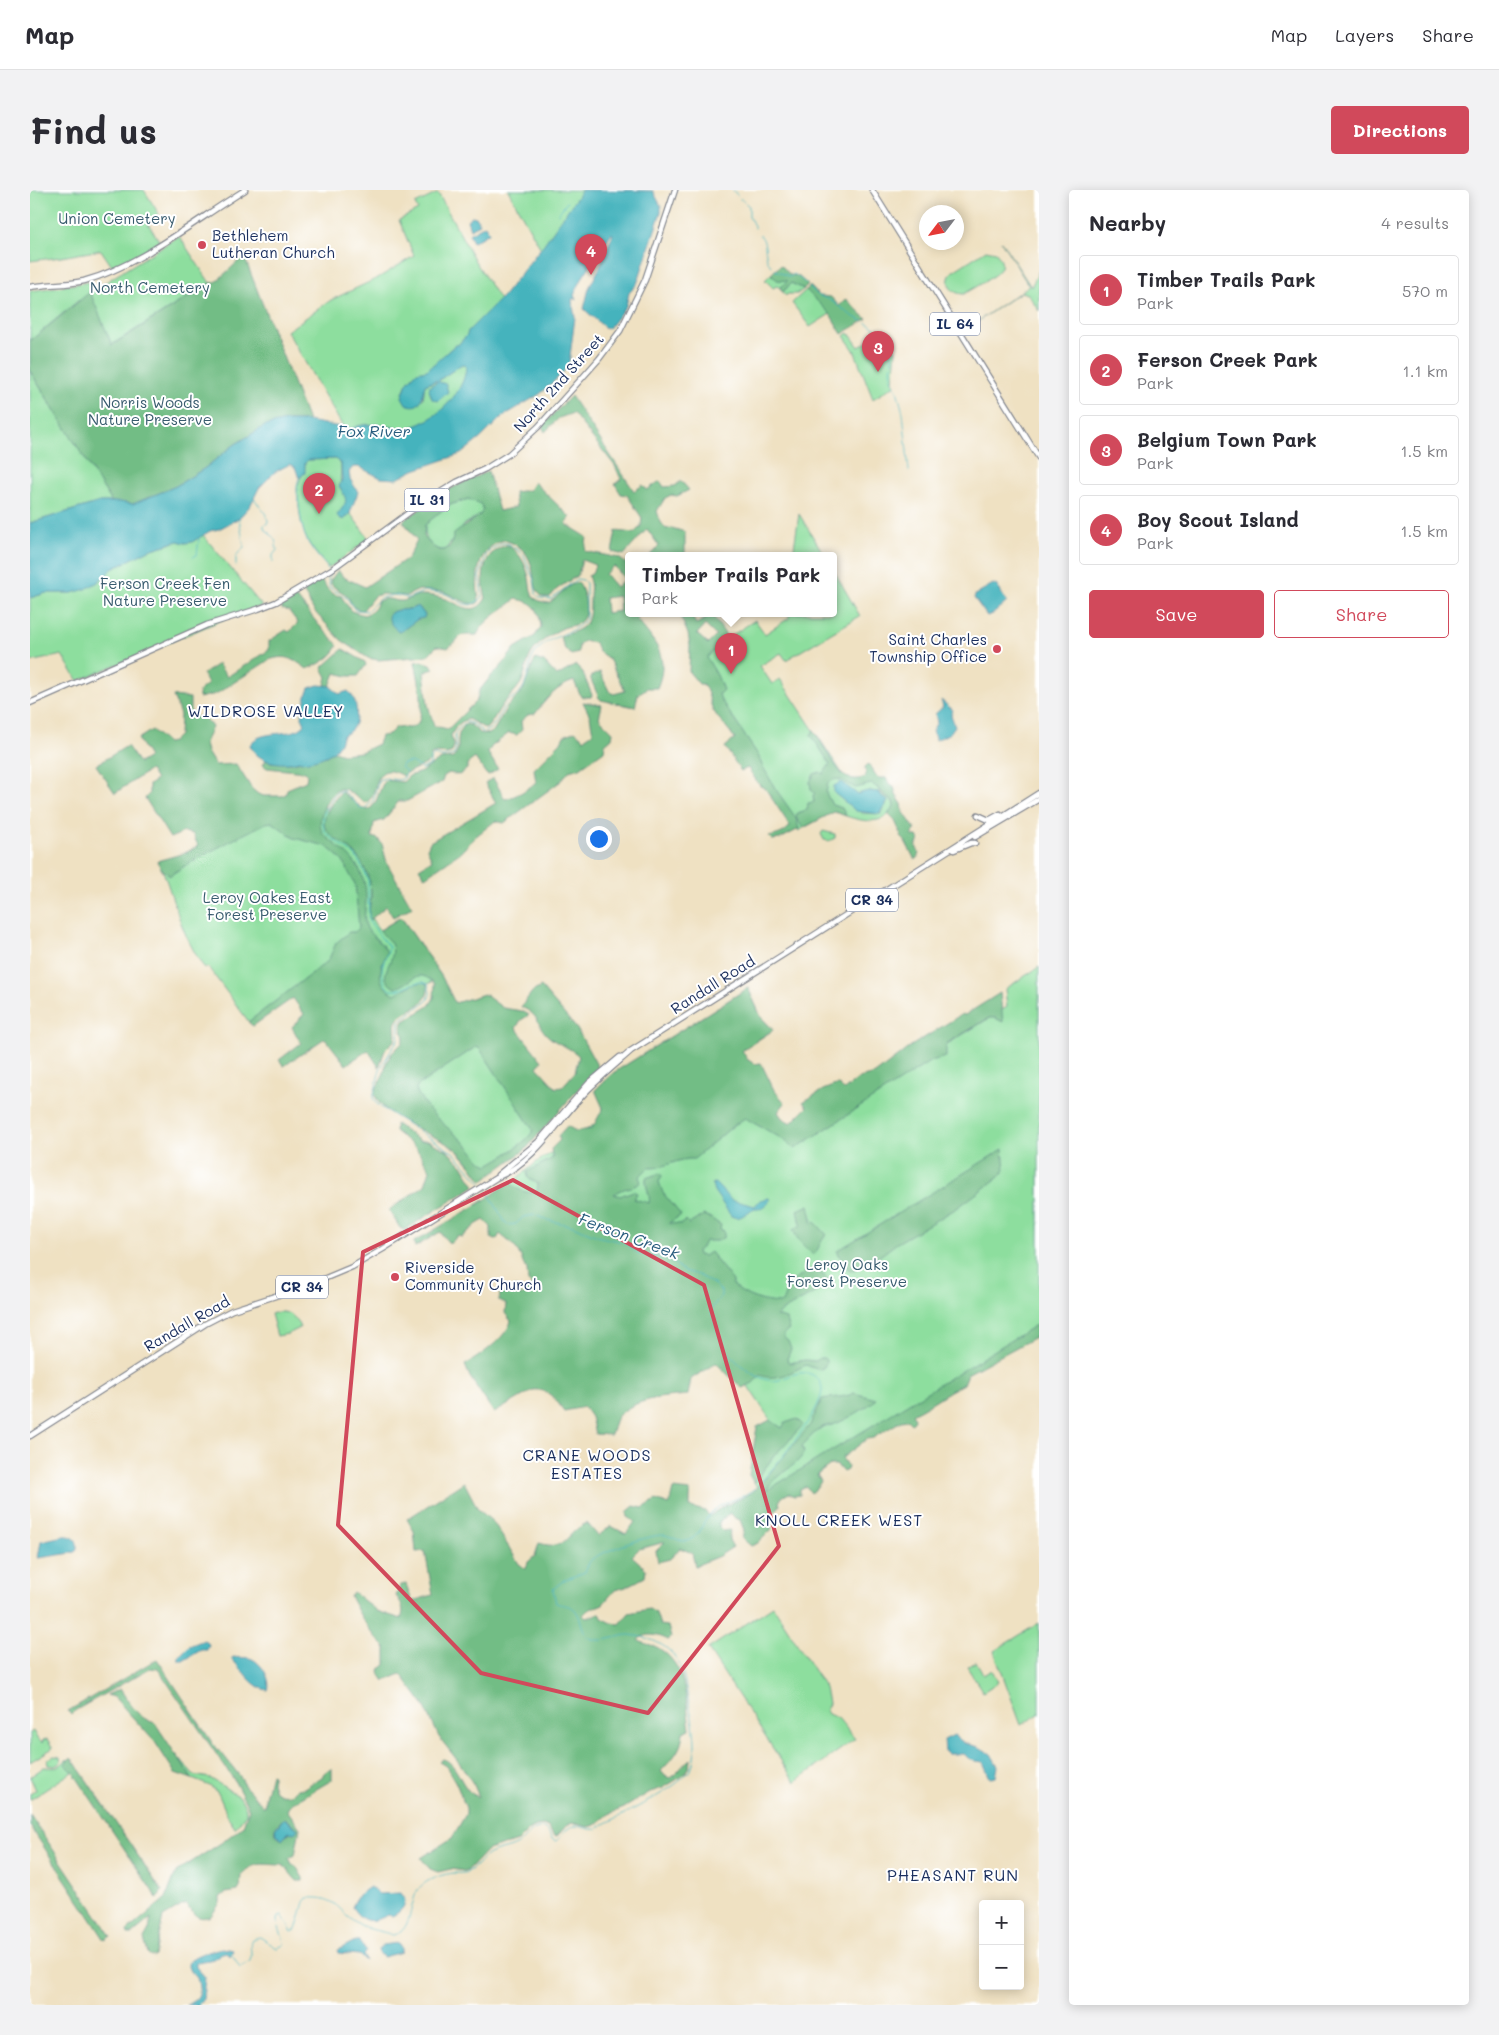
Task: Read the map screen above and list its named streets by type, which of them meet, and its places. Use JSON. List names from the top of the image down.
{
  "streets": {
    "main road": [
      "IL 64",
      "North 2nd Street",
      "IL 31",
      "CR 34",
      "Randall Road"
    ]
  },
  "crossings": [
    ["CR 34", "Randall Road"]
  ],
  "districts": [
    "WILDROSE VALLEY",
    "CRANE WOODS ESTATES",
    "KNOLL CREEK WEST",
    "PHEASANT RUN"
  ],
  "water": ["Fox River", "Ferson Creek"],
  "parks": [
    "Union Cemetery",
    "North Cemetery",
    "Norris Woods Nature Preserve",
    "Ferson Creek Fen Nature Preserve",
    "Leroy Oakes East Forest Preserve",
    "Leroy Oaks Forest Preserve"
  ],
  "places": ["Bethlehem Lutheran Church", "Saint Charles Township Office", "Riverside Community Church"],
  "north": "bottom left",
  "page": {
    "header": "Map",
    "nav": ["Map", "Layers", "Share"],
    "buttons": [
      "Directions",
      ["Save", "Share"]
    ],
    "title": "Find us",
    "heading": ["Nearby", "4 results"],
    "pins": [
      "4",
      "3",
      "2",
      "1"
    ],
    "list": [
      {
        "mark": "1",
        "name": "Timber Trails Park",
        "note": "Park",
        "value": "570 m"
      },
      {
        "mark": "2",
        "name": "Ferson Creek Park",
        "note": "Park",
        "value": "1.1 km"
      },
      {
        "mark": "3",
        "name": "Belgium Town Park",
        "note": "Park",
        "value": "1.5 km"
      },
      {
        "mark": "4",
        "name": "Boy Scout Island",
        "note": "Park",
        "value": "1.5 km"
      }
    ],
    "popup": ["Timber Trails Park", "Park"],
    "map_buttons": ["+", "−"]
  }
}
